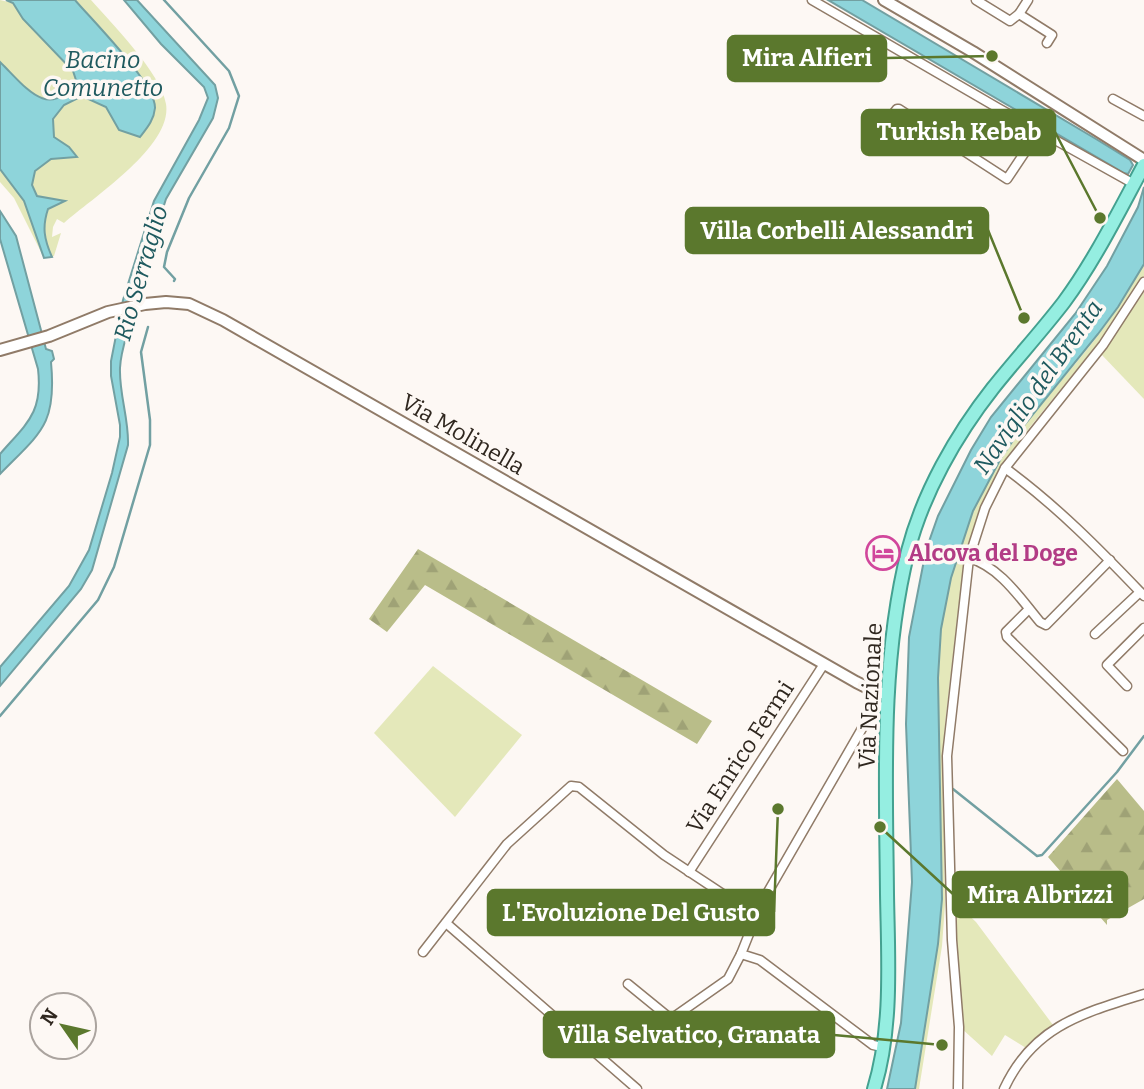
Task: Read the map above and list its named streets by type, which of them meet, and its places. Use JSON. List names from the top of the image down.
{
  "streets": {
    "main road": ["Via Nazionale"],
    "street": ["Via Molinella", "Via Enrico Fermi"]
  },
  "crossings": [
    ["Via Molinella", "Via Nazionale"],
    ["Via Molinella", "Via Enrico Fermi"]
  ],
  "water": ["Bacino Comunetto", "Rio Serraglio", "Naviglio del Brenta"],
  "places": {
    "other": [
      "Mira Alfieri",
      "Turkish Kebab",
      "Villa Corbelli Alessandri",
      "L'Evoluzione Del Gusto",
      "Mira Albrizzi",
      "Villa Selvatico, Granata"
    ],
    "hotel": ["Alcova del Doge"]
  },
  "north": "top left"
}
